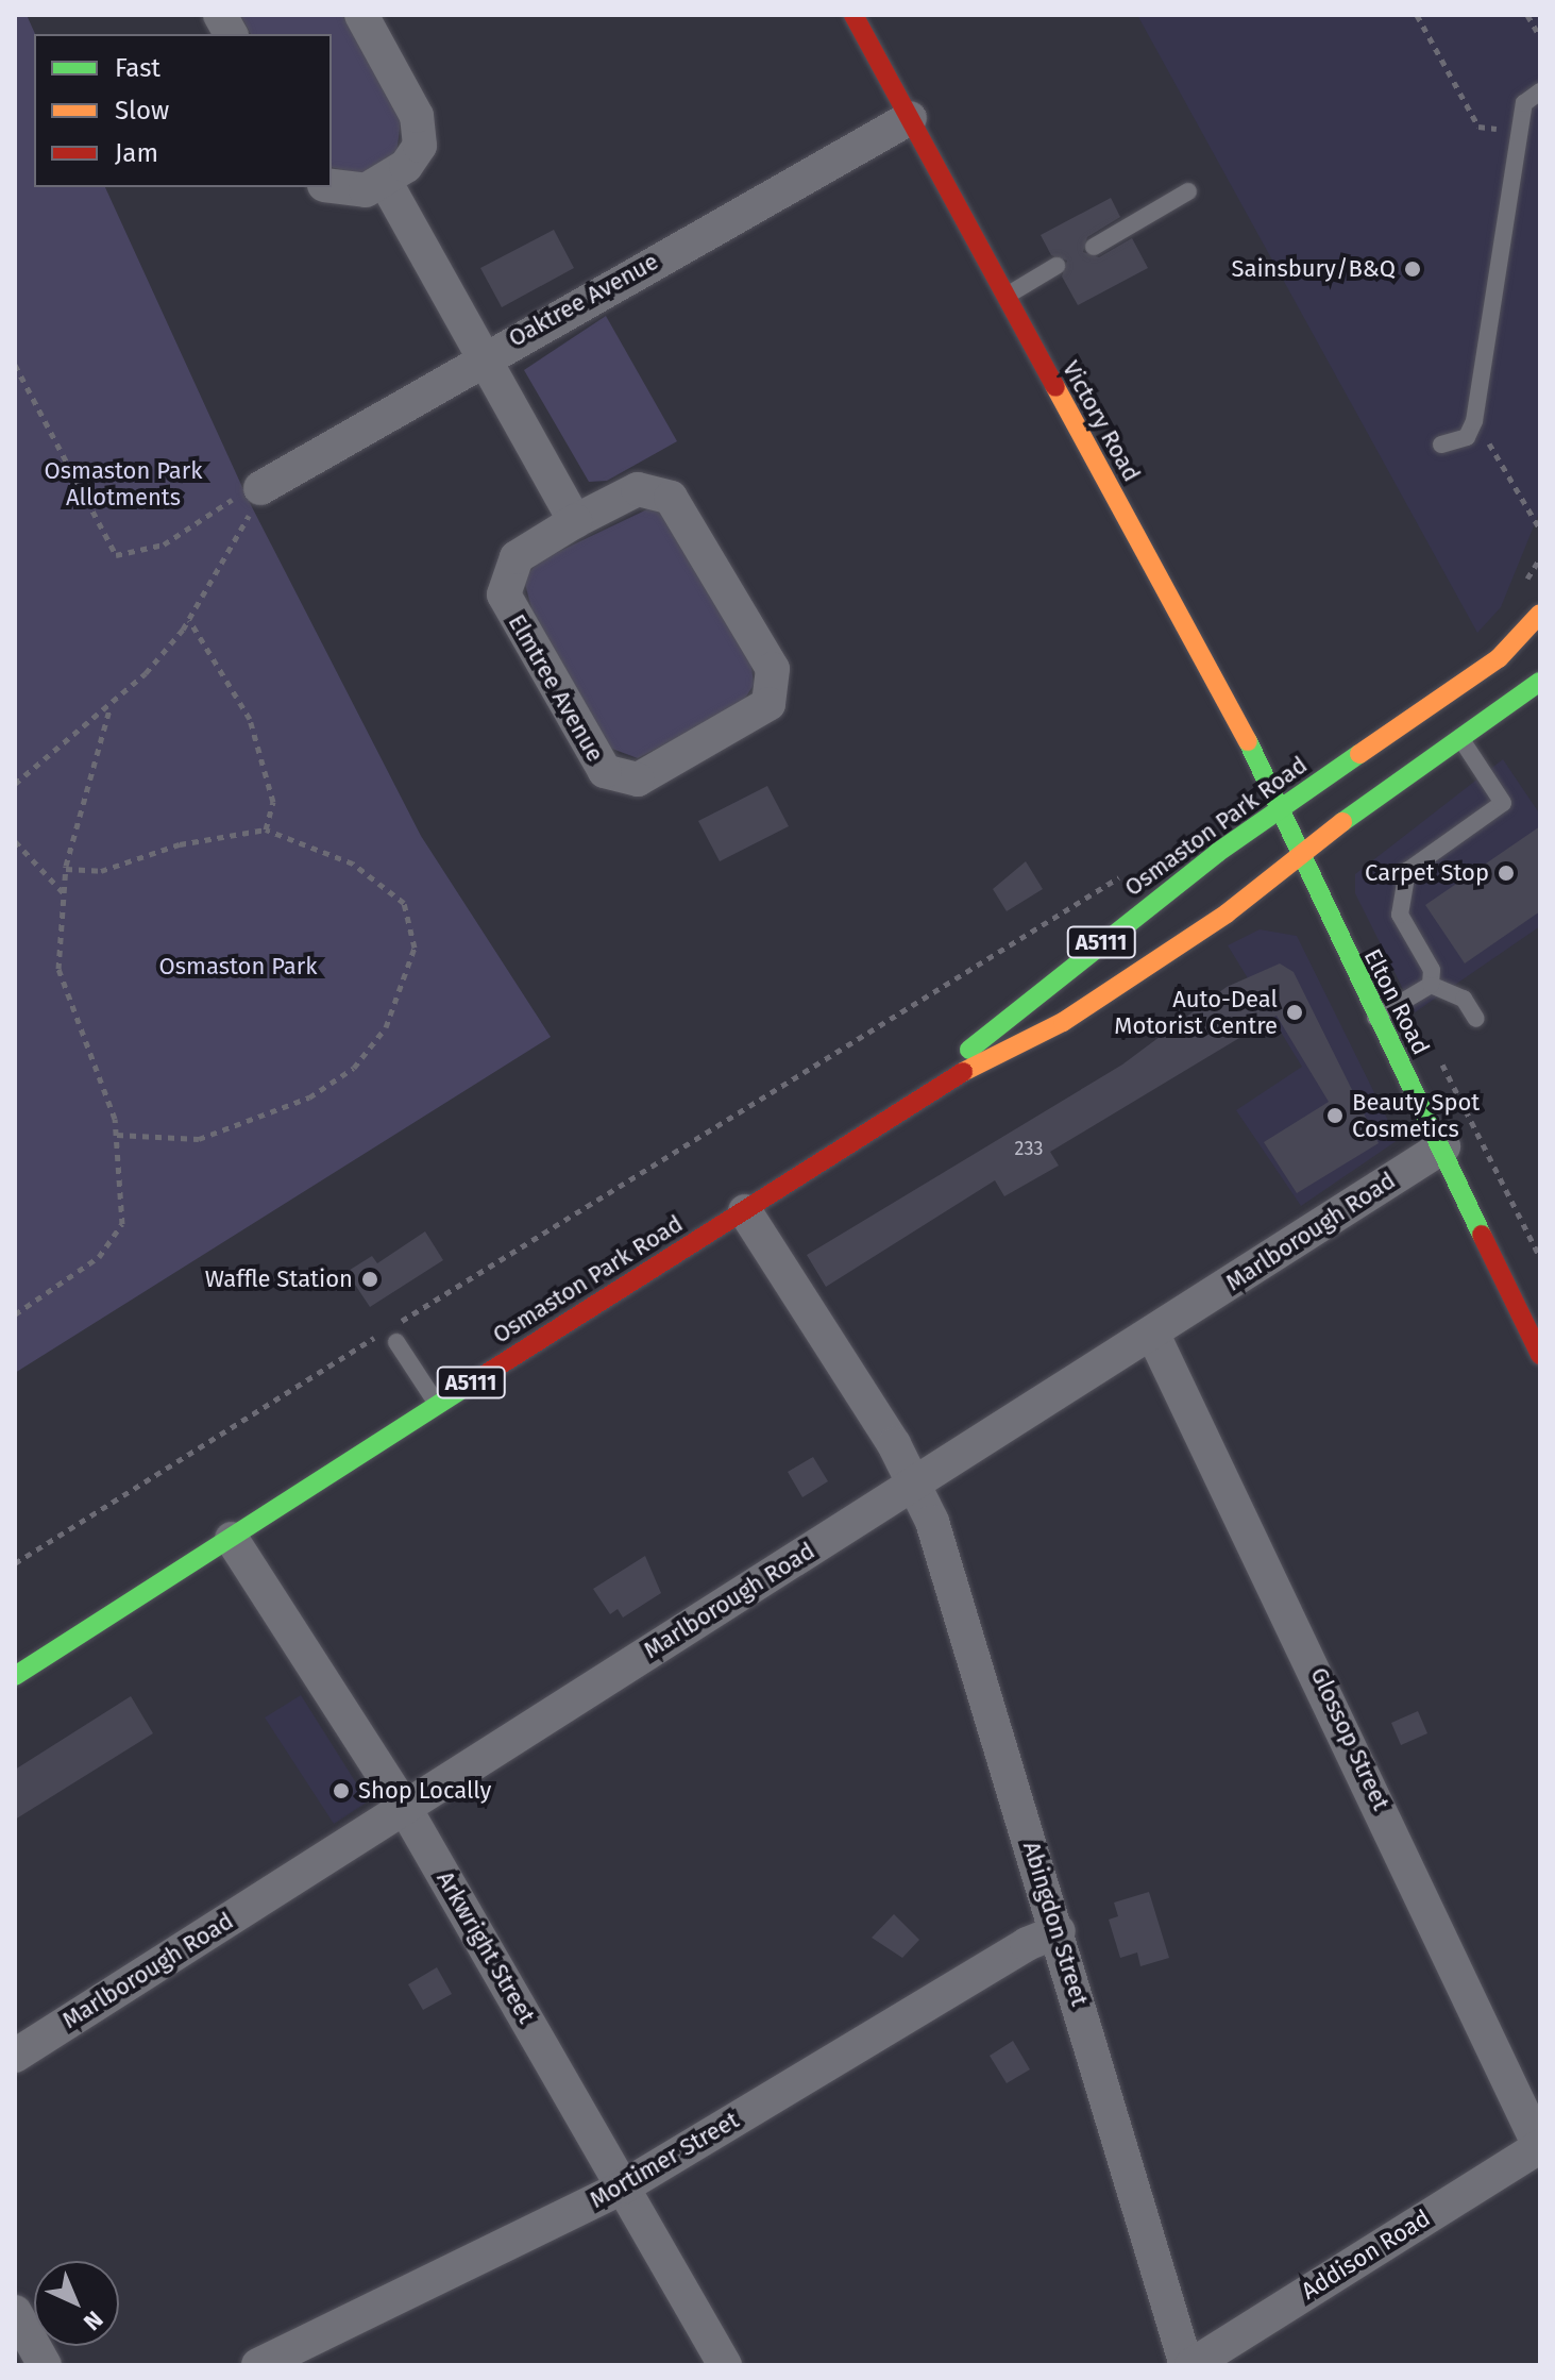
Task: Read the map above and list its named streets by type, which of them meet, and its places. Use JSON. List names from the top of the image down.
{
  "streets": {
    "main road": [
      "Victory Road",
      "Osmaston Park Road",
      "A5111",
      "Elton Road"
    ],
    "street": [
      "Oaktree Avenue",
      "Elmtree Avenue",
      "Marlborough Road",
      "Glossop Street",
      "Abingdon Street",
      "Arkwright Street",
      "Mortimer Street",
      "Addison Road"
    ]
  },
  "crossings": [
    ["Oaktree Avenue", "Victory Road"],
    ["Victory Road", "Osmaston Park Road"],
    ["Victory Road", "Elton Road"],
    ["Osmaston Park Road", "Elton Road"],
    ["Osmaston Park Road", "Abingdon Street"],
    ["Osmaston Park Road", "Arkwright Street"],
    ["Elton Road", "Marlborough Road"],
    ["Marlborough Road", "Glossop Street"],
    ["Marlborough Road", "Abingdon Street"],
    ["Marlborough Road", "Arkwright Street"],
    ["Glossop Street", "Addison Road"],
    ["Abingdon Street", "Mortimer Street"],
    ["Abingdon Street", "Addison Road"],
    ["Arkwright Street", "Mortimer Street"]
  ],
  "parks": ["Osmaston Park Allotments", "Osmaston Park"],
  "places": [
    "Sainsbury/B&Q",
    "Carpet Stop",
    "Auto-Deal Motorist Centre",
    "Beauty Spot Cosmetics",
    "Waffle Station",
    "Shop Locally"
  ],
  "house_numbers": ["233"],
  "legend": ["Fast", "Slow", "Jam"],
  "north": "bottom right"
}
